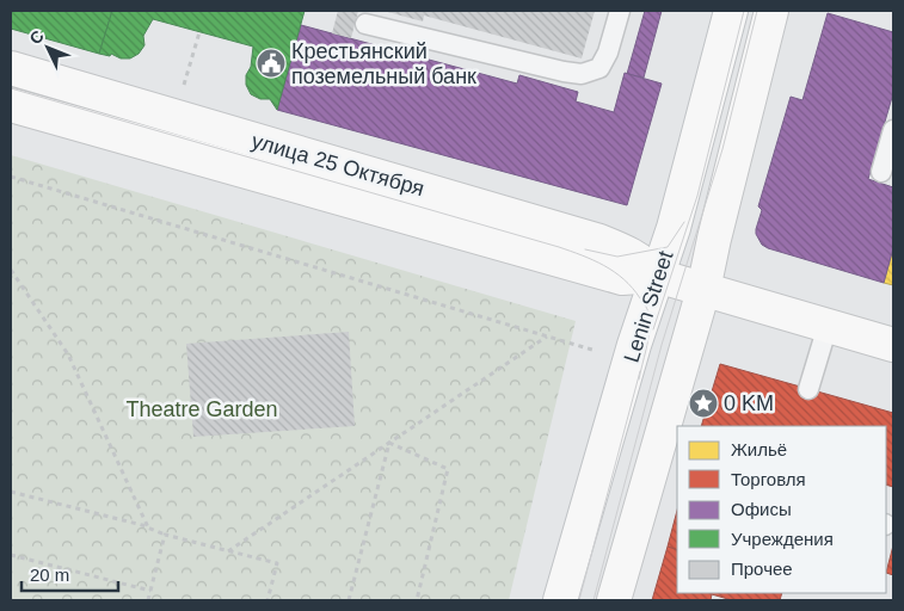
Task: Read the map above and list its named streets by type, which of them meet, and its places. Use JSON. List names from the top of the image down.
{
  "streets": {
    "street": ["улица 25 Октября", "Lenin Street"]
  },
  "crossings": [
    ["улица 25 Октября", "Lenin Street"]
  ],
  "parks": ["Theatre Garden"],
  "places": {
    "public building": ["Крестьянский поземельный банк"],
    "place": ["0 KM"]
  },
  "legend": [
    "Жильё",
    "Торговля",
    "Офисы",
    "Учреждения",
    "Прочее"
  ],
  "scale_bar": "20 m",
  "north": "top left"
}
